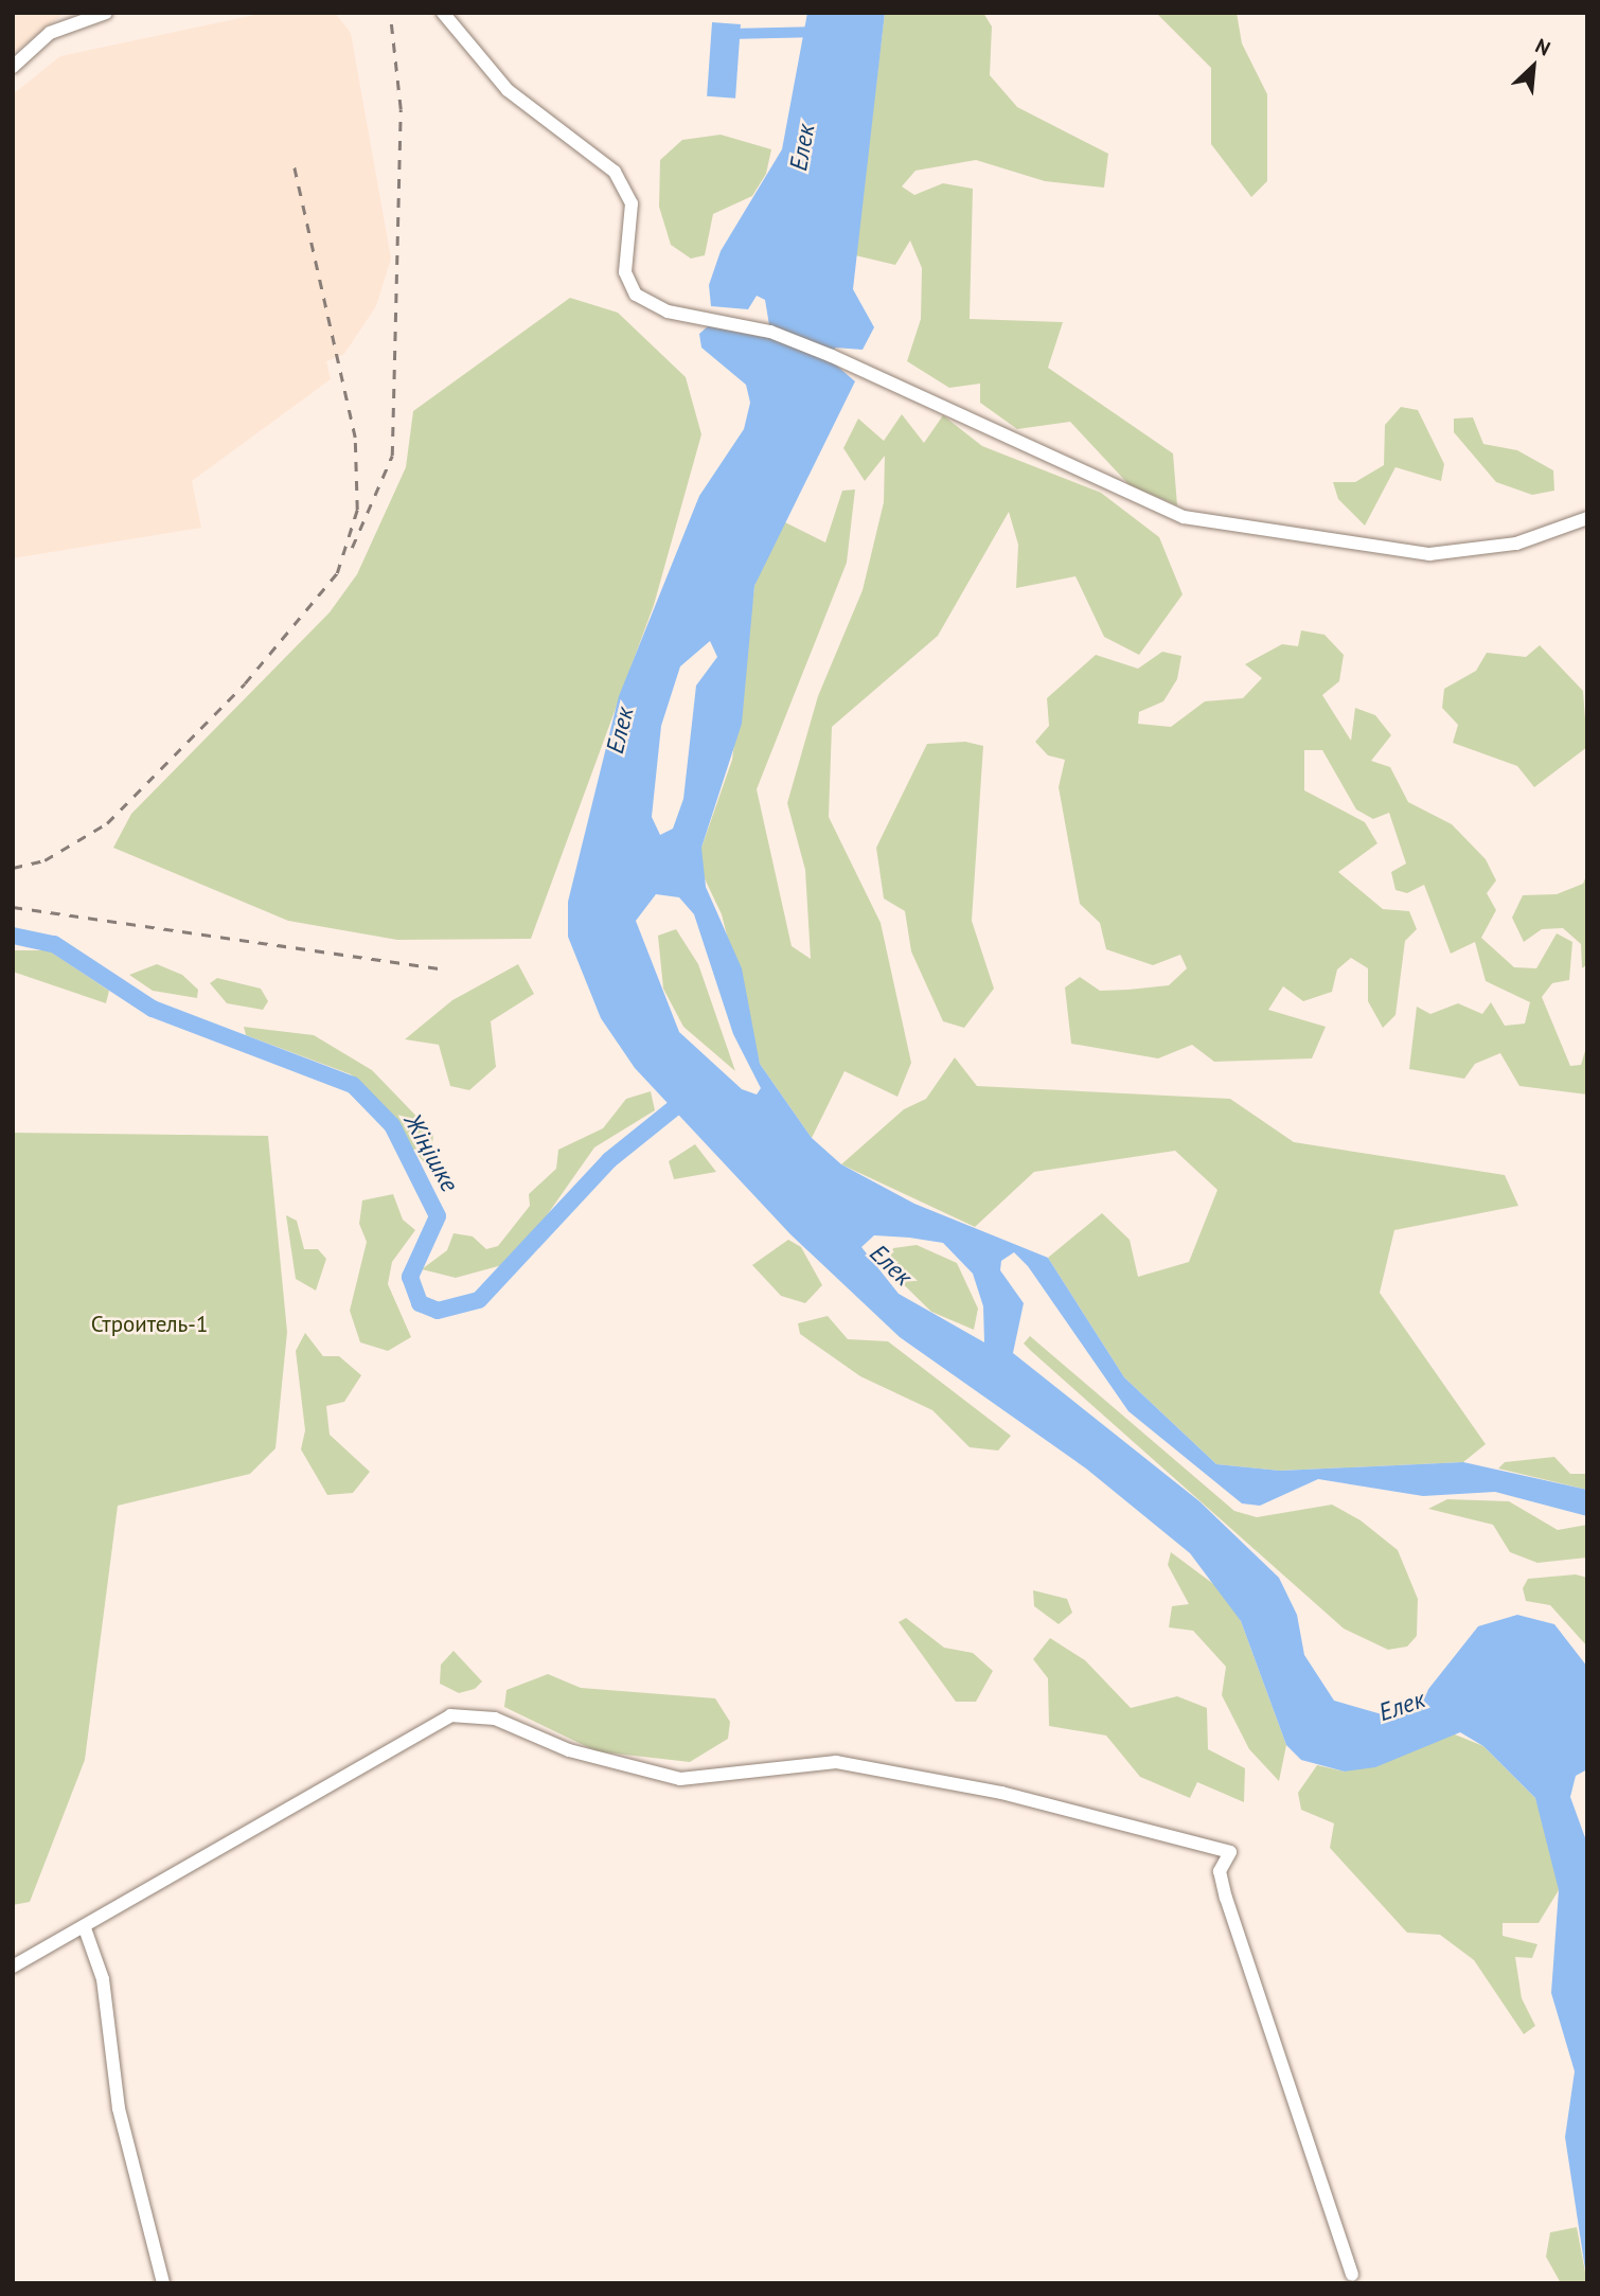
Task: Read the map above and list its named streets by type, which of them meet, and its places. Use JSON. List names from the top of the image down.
{
  "water": ["Елек", "Жіңішке"],
  "parks": ["Строитель-1"],
  "north": "top right"
}
